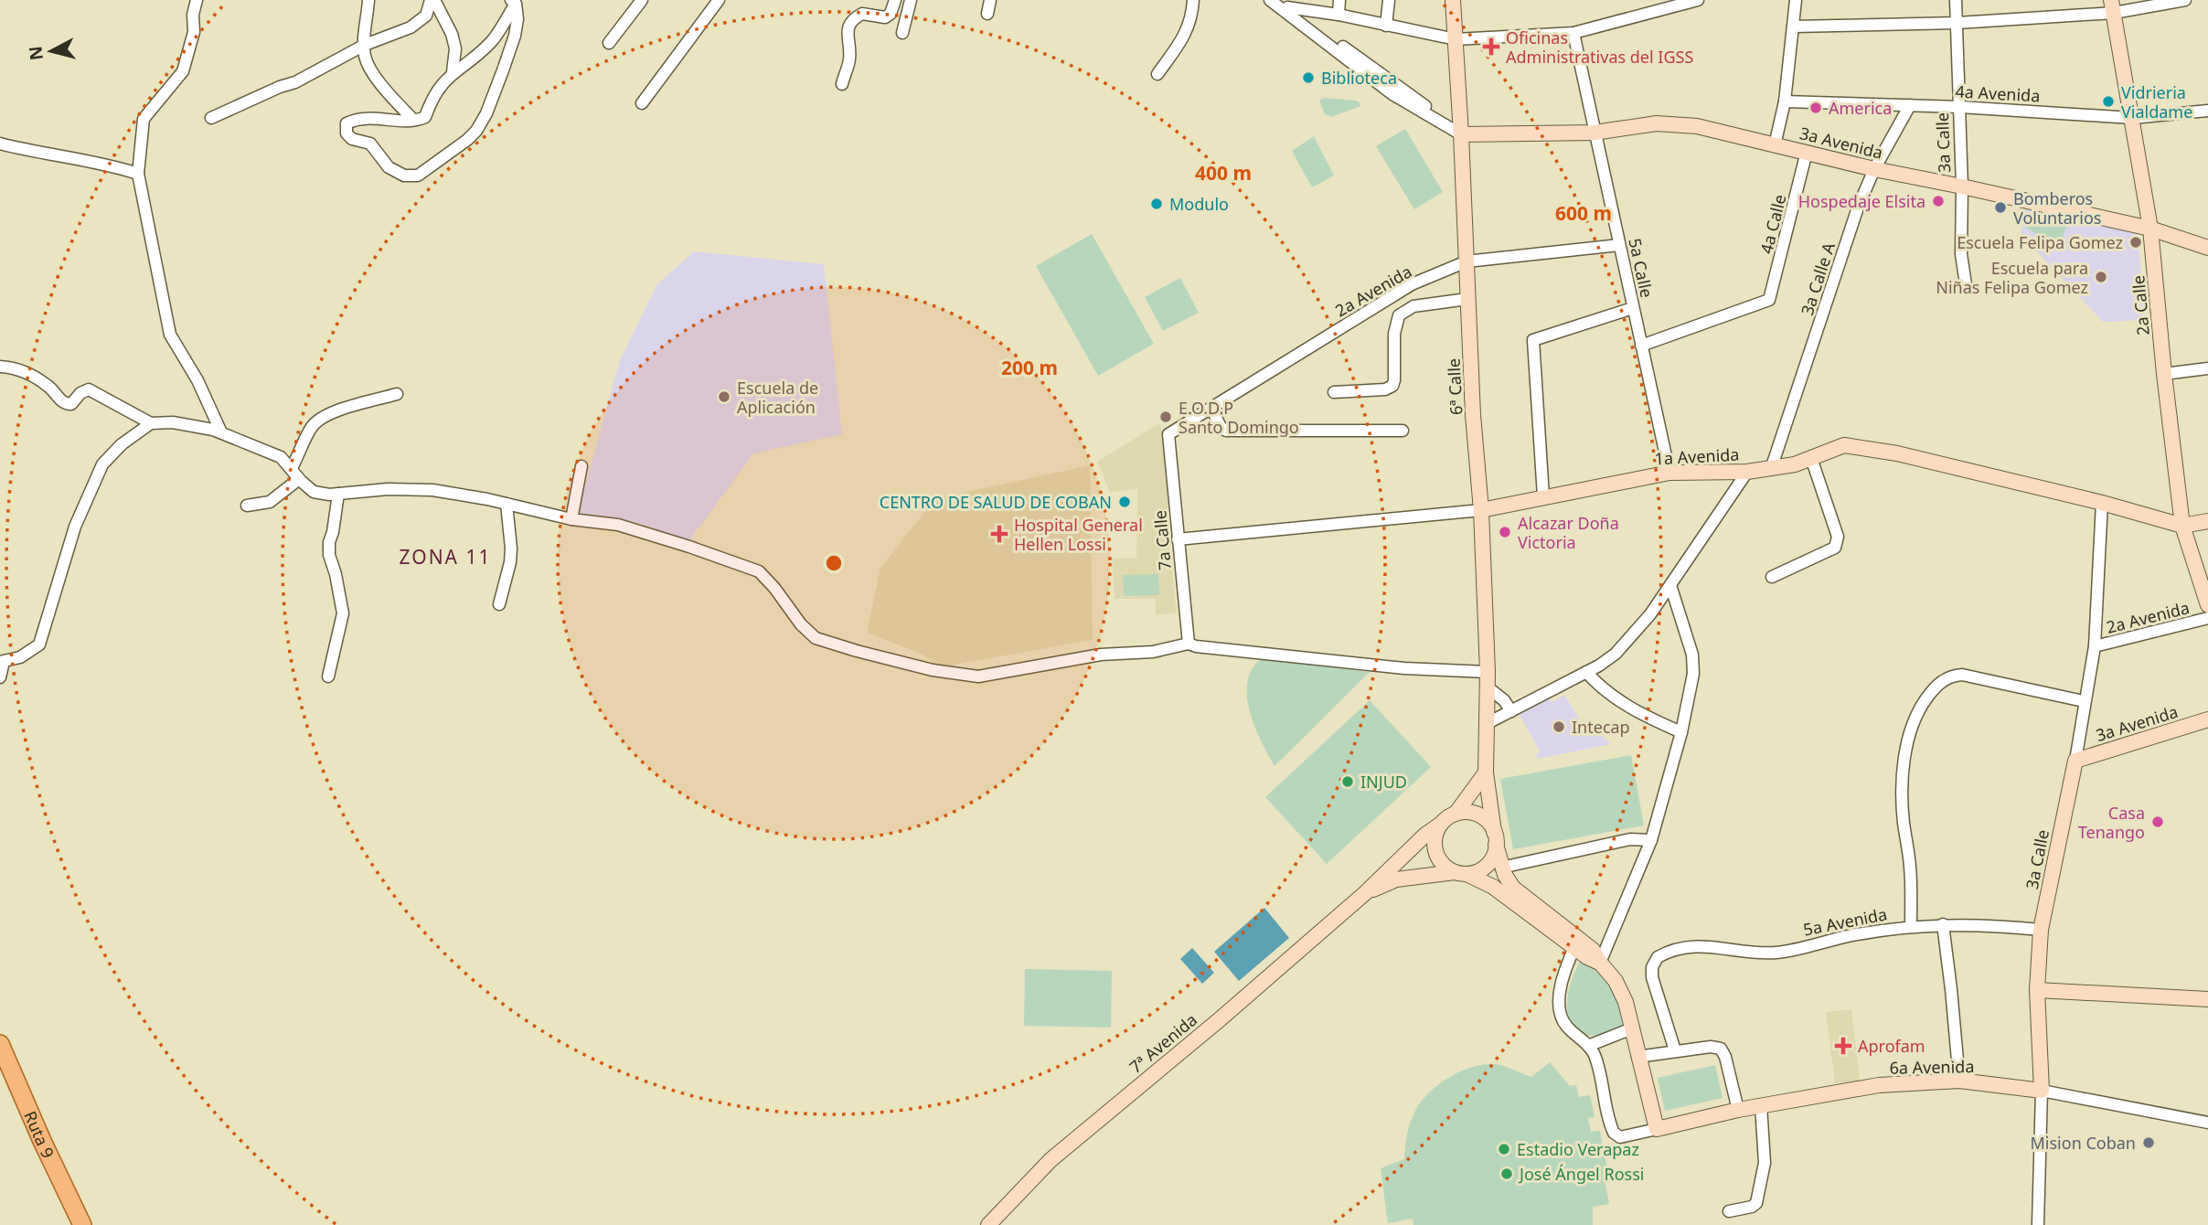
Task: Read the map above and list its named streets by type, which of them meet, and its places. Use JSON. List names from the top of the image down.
{
  "streets": {
    "main road": ["Ruta 9"],
    "street": [
      "4a Avenida",
      "3a Avenida",
      "3a Calle",
      "4a Calle",
      "5a Calle",
      "3a Calle A",
      "2a Avenida",
      "2a Calle",
      "6ª Calle",
      "1a Avenida",
      "7a Calle",
      "5a Avenida",
      "7ª Avenida",
      "6a Avenida"
    ]
  },
  "crossings": [
    ["4a Avenida", "3a Calle"],
    ["4a Avenida", "3a Calle A"],
    ["4a Avenida", "2a Calle"],
    ["3a Avenida", "3a Calle"],
    ["3a Avenida", "4a Calle"],
    ["3a Avenida", "5a Calle"],
    ["3a Avenida", "3a Calle A"],
    ["3a Avenida", "2a Calle"],
    ["3a Avenida", "6ª Calle"],
    ["3a Calle", "2a Avenida"],
    ["3a Calle", "1a Avenida"],
    ["3a Calle", "5a Avenida"],
    ["3a Calle", "6a Avenida"],
    ["4a Calle", "5a Calle"],
    ["5a Calle", "2a Avenida"],
    ["5a Calle", "1a Avenida"],
    ["3a Calle A", "1a Avenida"],
    ["2a Avenida", "6ª Calle"],
    ["2a Avenida", "7a Calle"],
    ["2a Calle", "1a Avenida"],
    ["6ª Calle", "1a Avenida"],
    ["6ª Calle", "7ª Avenida"],
    ["1a Avenida", "7a Calle"]
  ],
  "districts": ["ZONA 11"],
  "places": {
    "health": ["Oficinas Administrativas del IGSS", "Hospital General Hellen Lossi", "Aprofam"],
    "other": [
      "Biblioteca",
      "Vidrieria Vialdame",
      "America",
      "Hospedaje Elsita",
      "Modulo",
      "Bomberos Voluntarios",
      "Escuela Felipa Gomez",
      "Escuela para Niñas Felipa Gomez",
      "Escuela de Aplicación",
      "E.O.D.P Santo Domingo",
      "CENTRO DE SALUD DE COBAN",
      "Alcazar Doña Victoria",
      "Intecap",
      "INJUD",
      "Casa Tenango",
      "Mision Coban",
      "Estadio Verapaz",
      "José Ángel Rossi"
    ]
  },
  "north": "left",
  "rings": ["400 m", "600 m", "200 m"]
}
